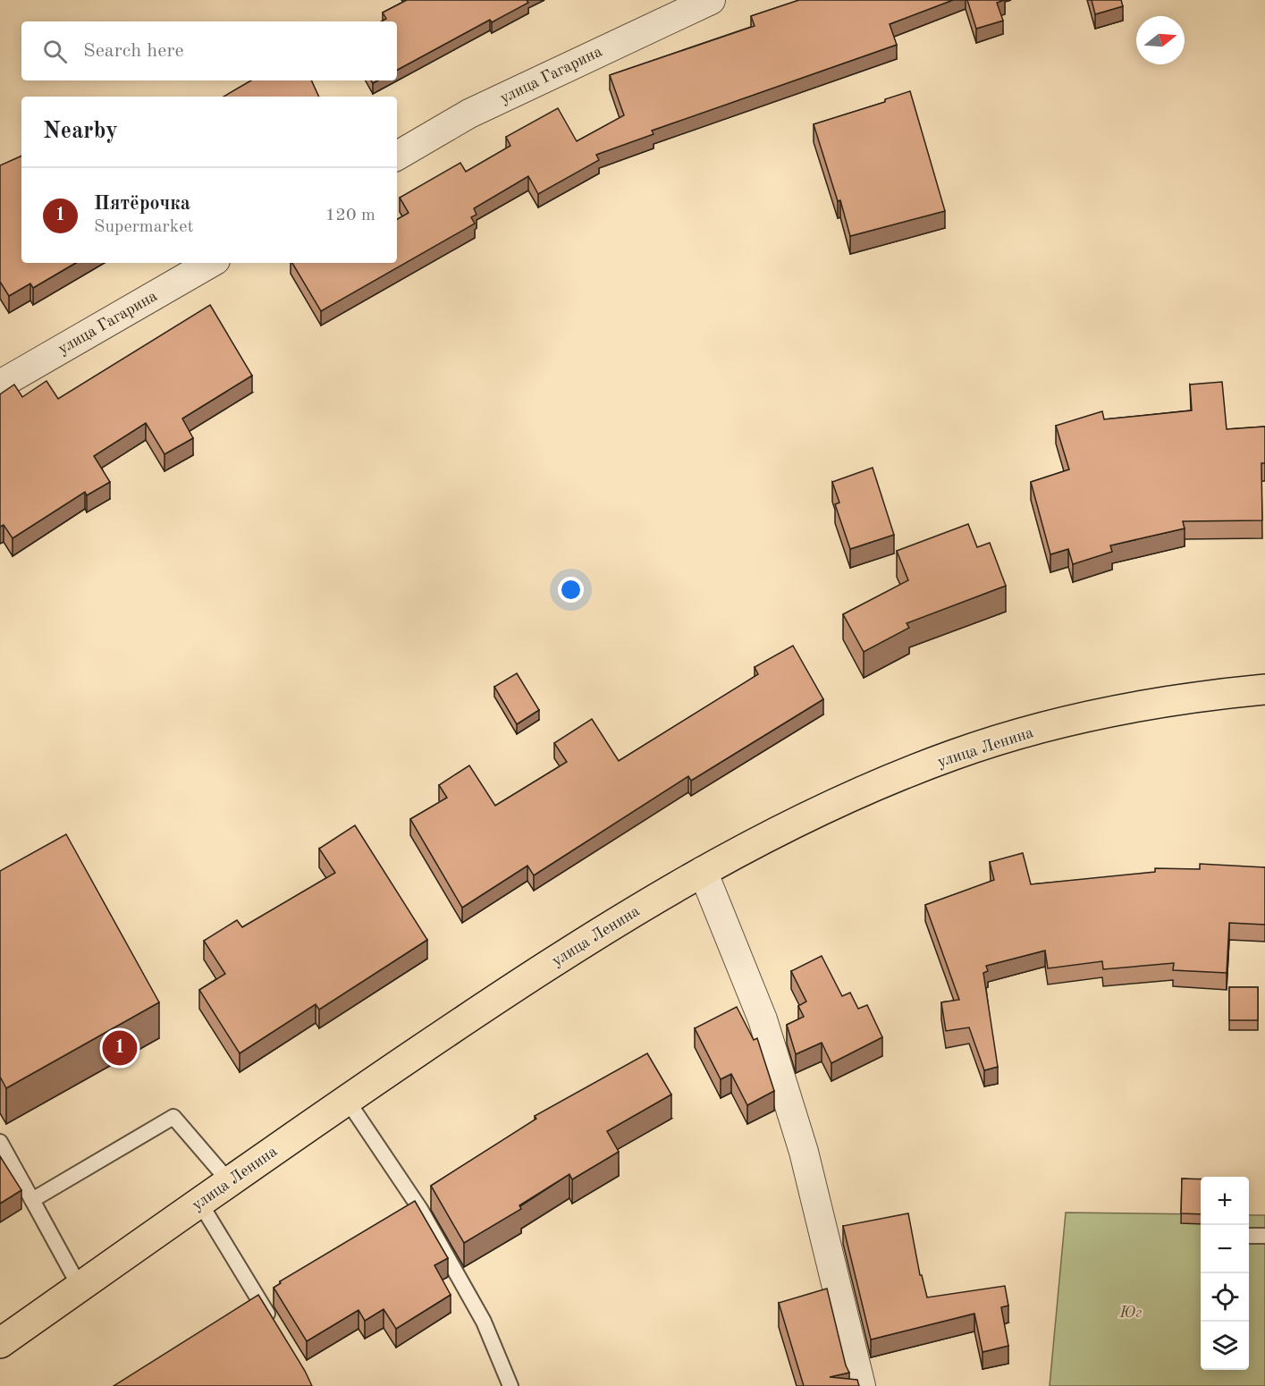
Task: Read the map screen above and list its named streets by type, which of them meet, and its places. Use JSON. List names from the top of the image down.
{
  "streets": {
    "main road": ["улица Ленина"],
    "street": ["улица Гагарина"]
  },
  "parks": ["Юг"],
  "north": "right",
  "page": {
    "search": "Search here",
    "heading": "Nearby",
    "list": [
      {
        "mark": "1",
        "name": "Пятёрочка",
        "note": "Supermarket",
        "value": "120 m"
      }
    ],
    "pins": "1",
    "map_buttons": ["+", "−"]
  }
}
